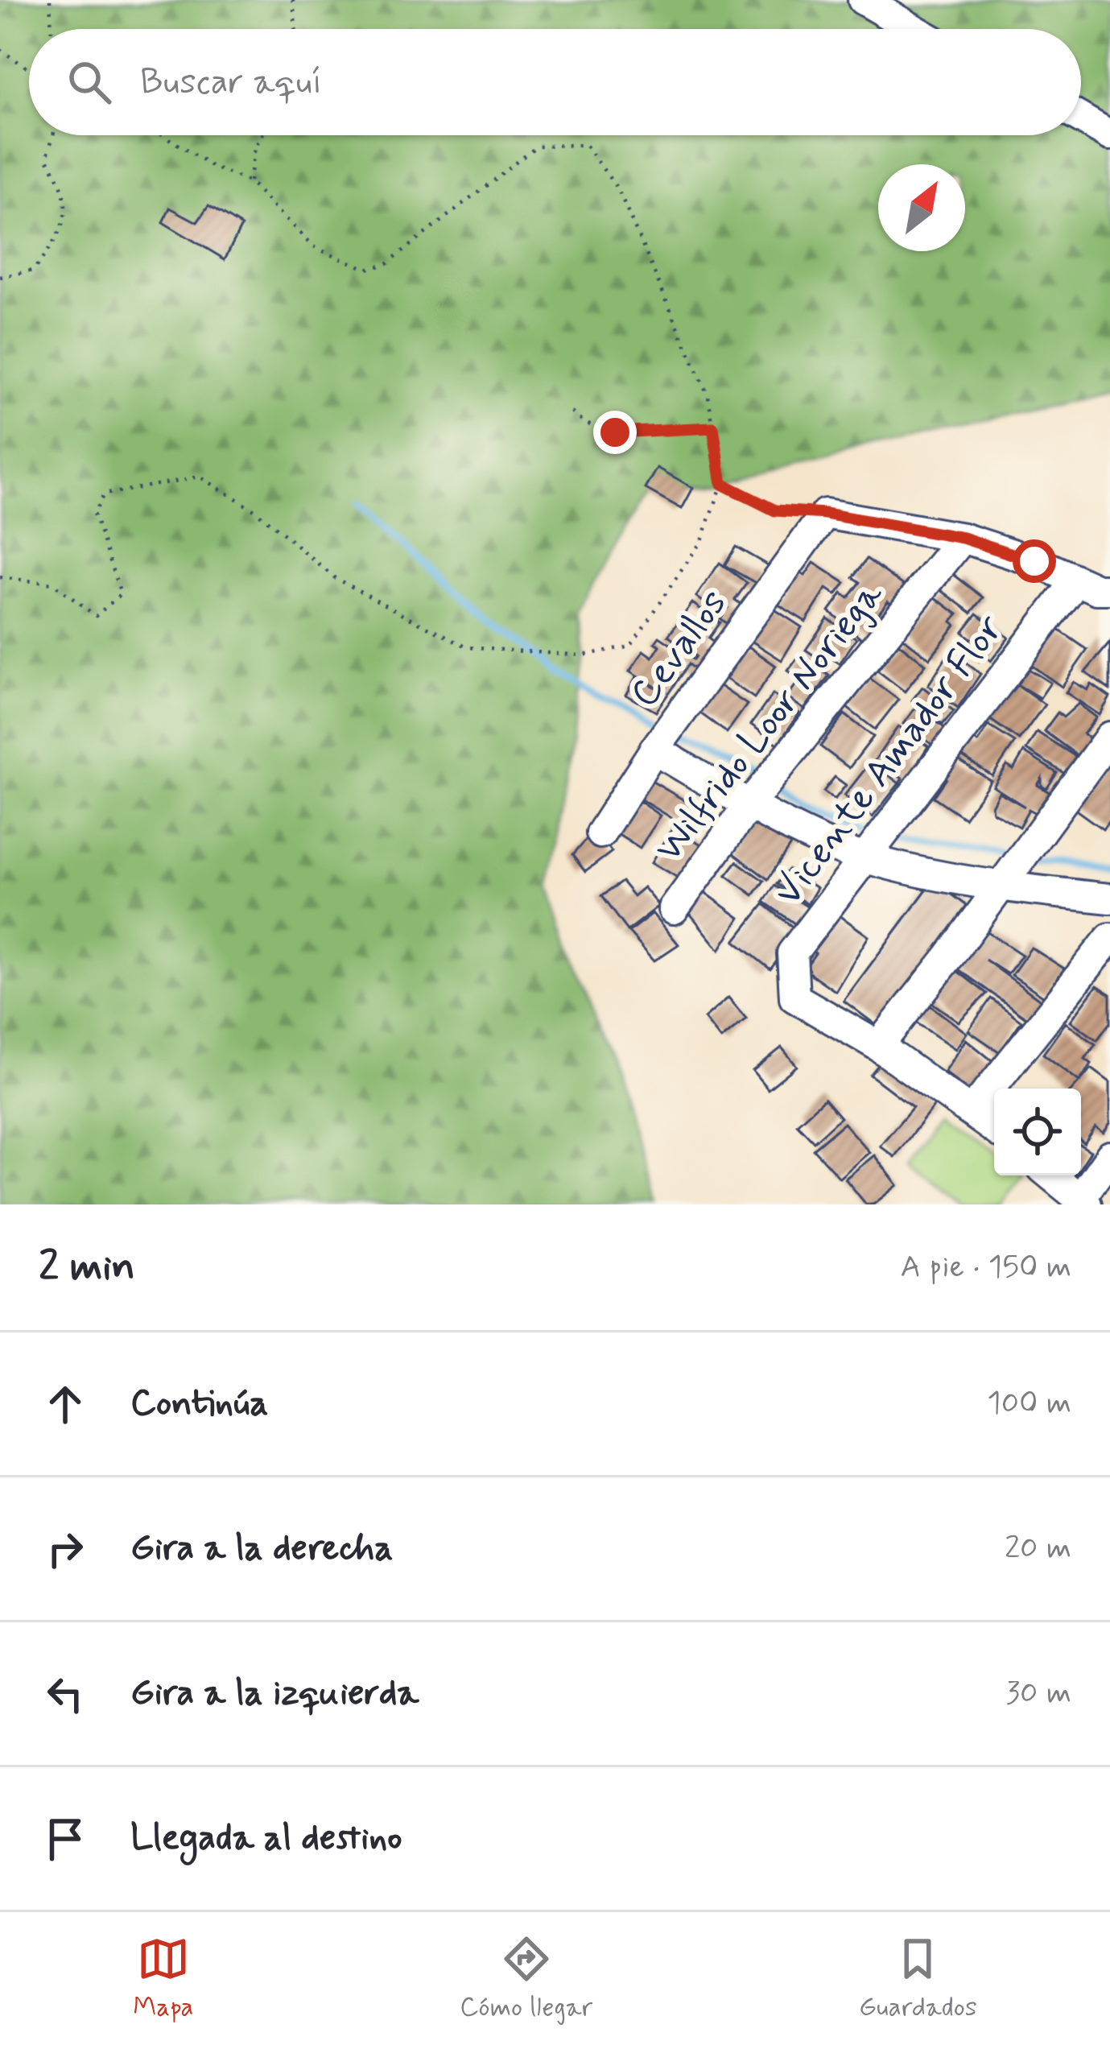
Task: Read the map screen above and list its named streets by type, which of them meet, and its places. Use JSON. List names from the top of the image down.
{
  "streets": {
    "street": ["Cevallos", "Wilfrido Loor Noriega", "Vicente Amador Flor"]
  },
  "north": "top right",
  "page": {
    "search": "Buscar aquí",
    "heading": ["2 min", "A pie · 150 m"],
    "list": [
      ["Continúa", "100 m"],
      ["Gira a la derecha", "20 m"],
      ["Gira a la izquierda", "30 m"],
      "Llegada al destino"
    ],
    "nav": ["Mapa", "Cómo llegar", "Guardados"]
  }
}
